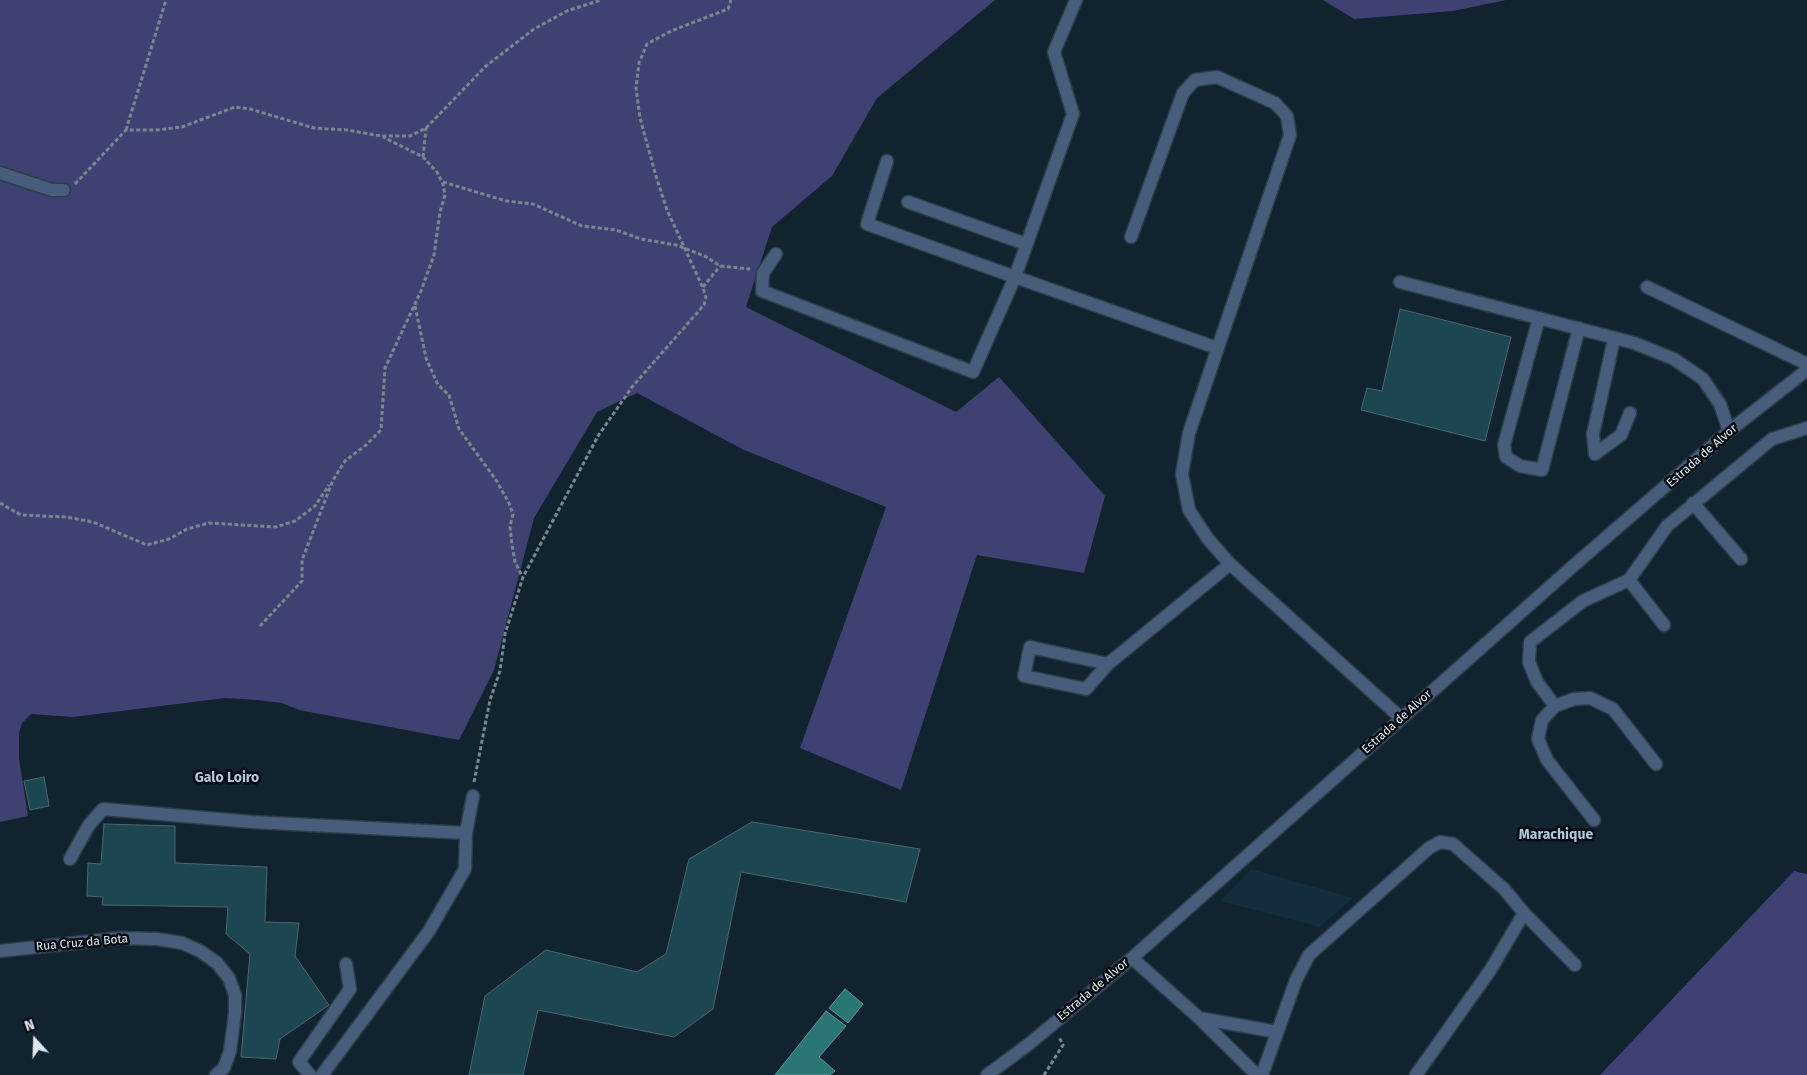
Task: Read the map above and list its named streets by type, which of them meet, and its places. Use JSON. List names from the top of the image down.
{
  "streets": {
    "street": ["Estrada de Alvor", "Rua Cruz da Bota"]
  },
  "districts": ["Galo Loiro", "Marachique"],
  "north": "top"
}
